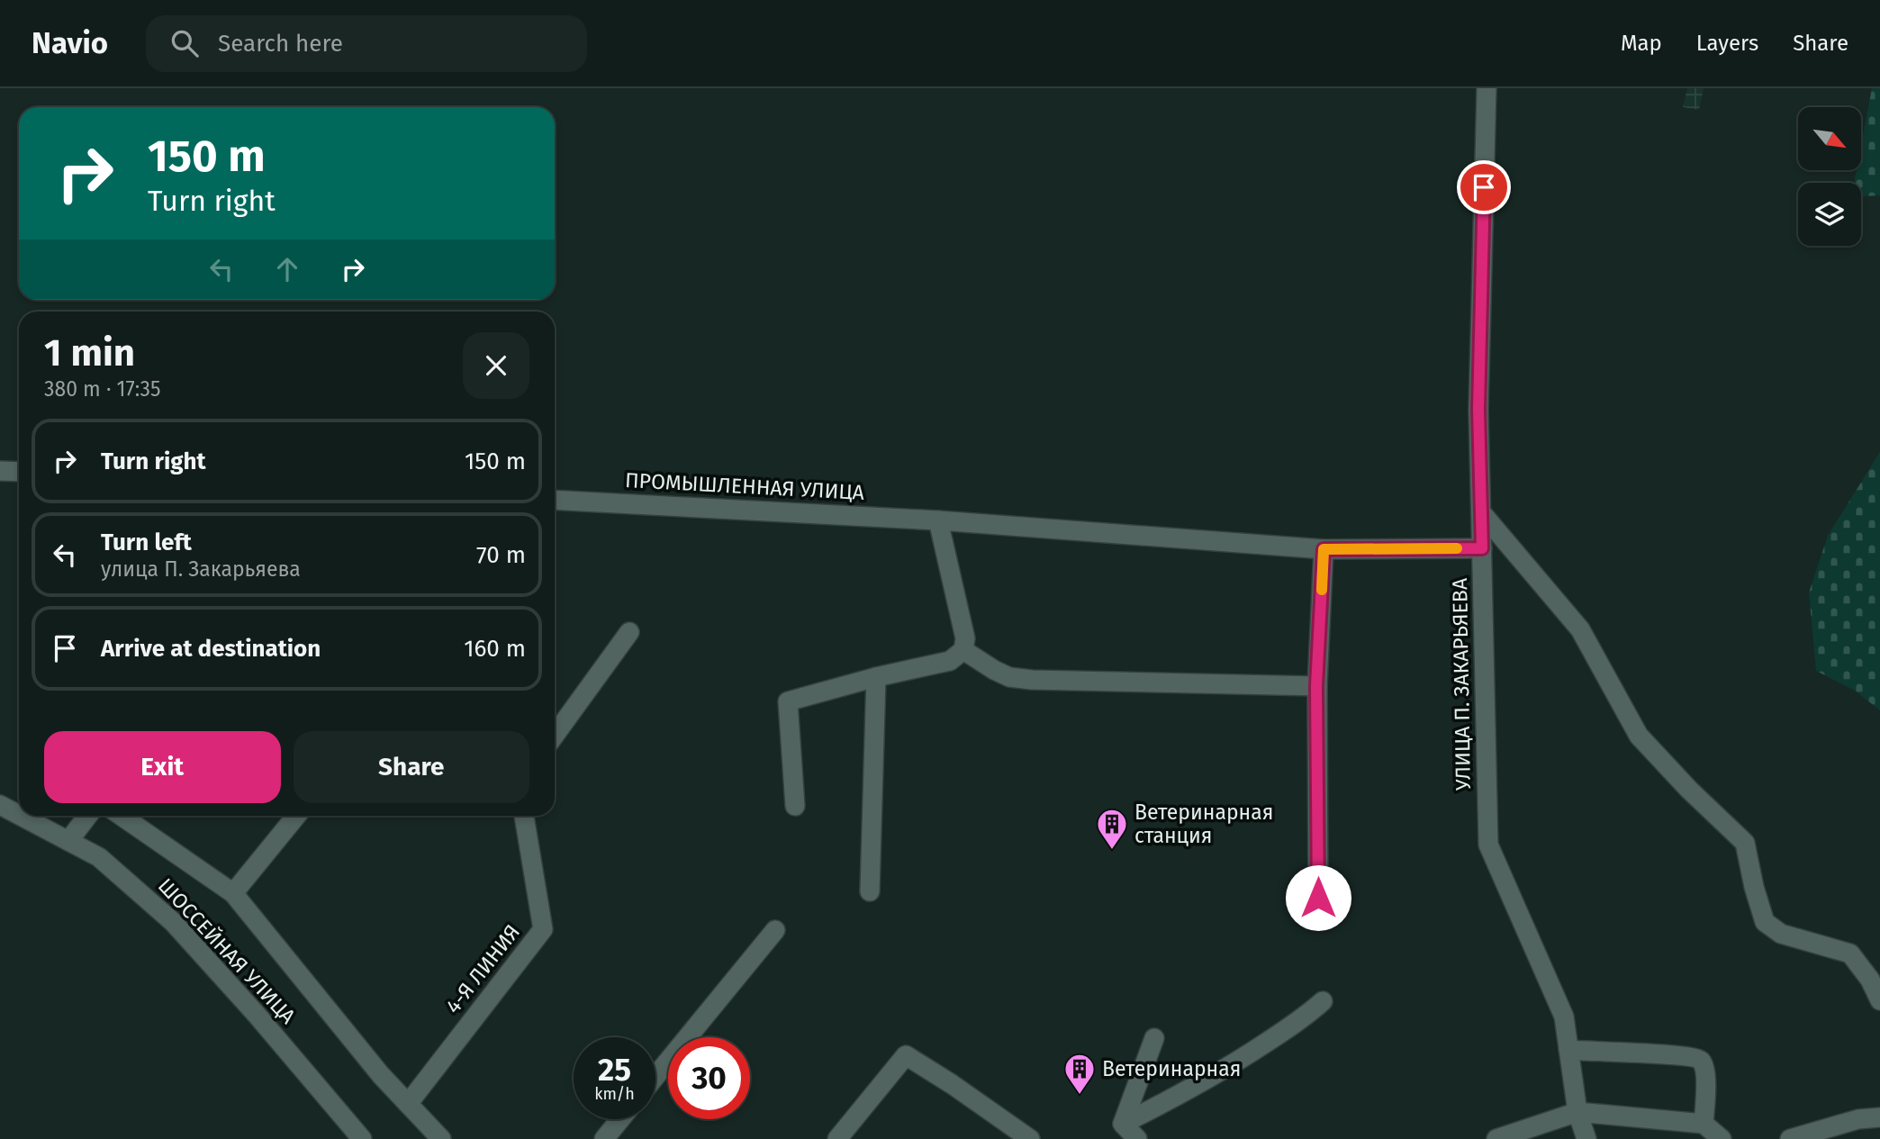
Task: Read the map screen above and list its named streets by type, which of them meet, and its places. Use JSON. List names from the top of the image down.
{
  "streets": {
    "street": [
      "ПРОМЫШЛЕННАЯ УЛИЦА",
      "УЛИЦА П. ЗАКАРЬЯЕВА",
      "ШОССЕЙНАЯ УЛИЦА",
      "4-Я ЛИНИЯ"
    ]
  },
  "crossings": [
    ["ПРОМЫШЛЕННАЯ УЛИЦА", "УЛИЦА П. ЗАКАРЬЯЕВА"]
  ],
  "places": {
    "building": ["Ветеринарная станция", "Ветеринарная"]
  },
  "north": "bottom right",
  "page": {
    "header": "Navio",
    "search": "Search here",
    "nav": ["Map", "Layers", "Share"],
    "turn": ["150 m", "Turn right"],
    "heading": ["1 min", "380 m · 17:35"],
    "list": [
      {
        "name": "Turn right",
        "value": "150 m"
      },
      {
        "name": "Turn left",
        "note": "улица П. Закарьяева",
        "value": "70 m"
      },
      {
        "name": "Arrive at destination",
        "value": "160 m"
      }
    ],
    "buttons": ["Exit", "Share"],
    "speed": "25 km/h",
    "limit": "30"
  }
}
